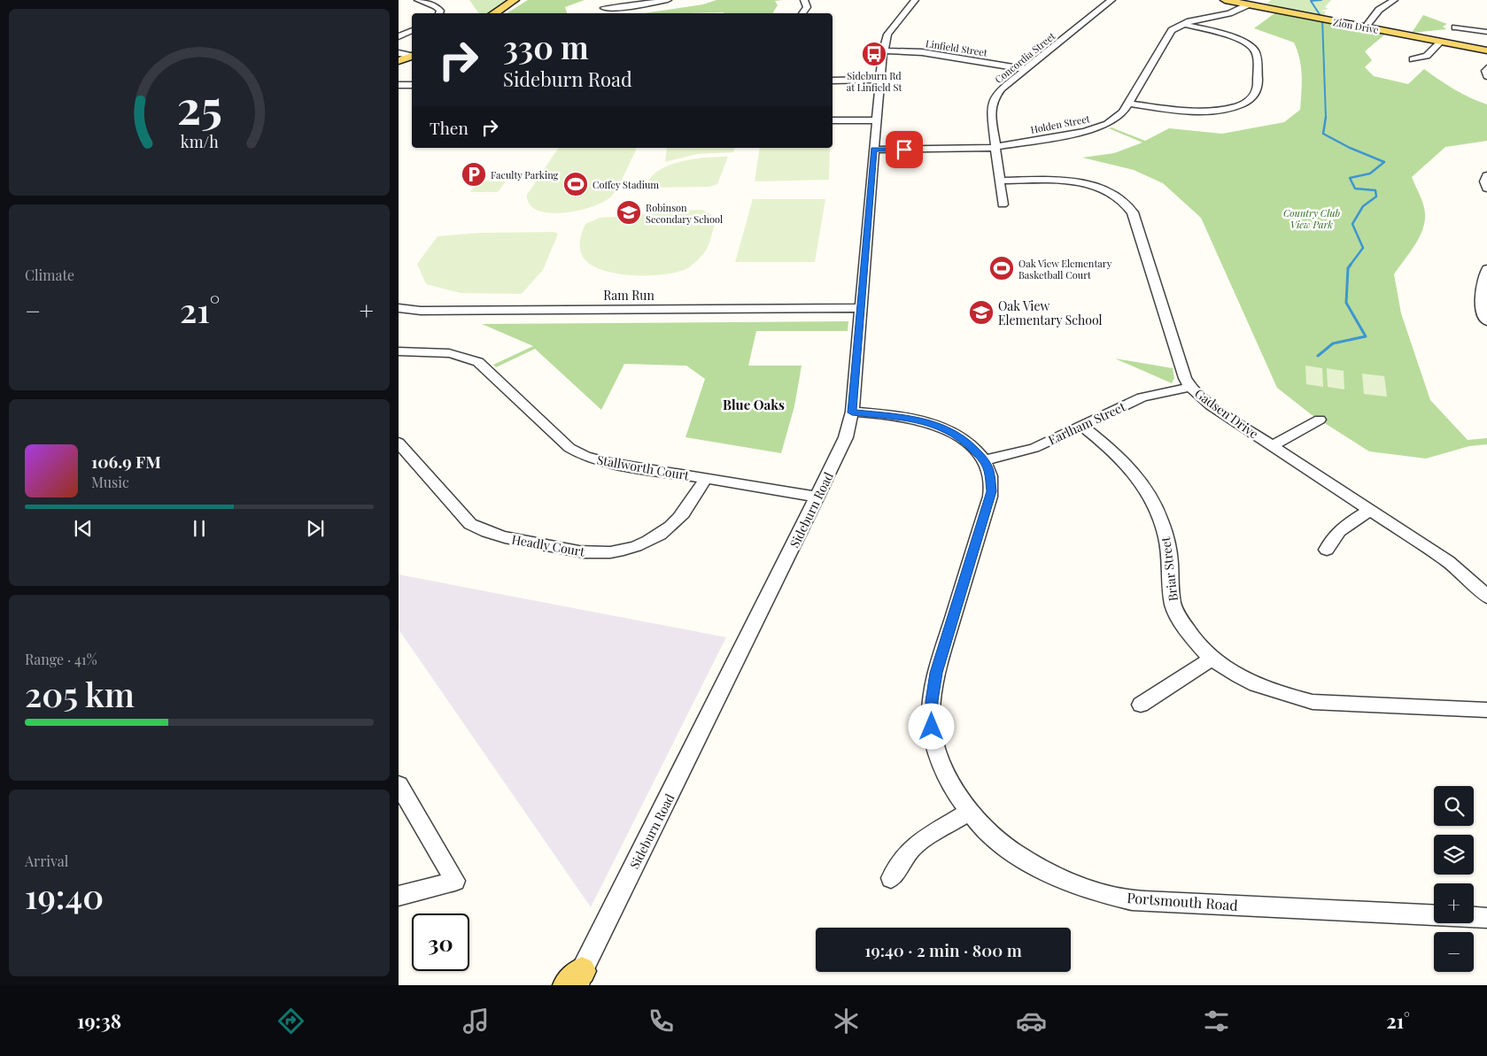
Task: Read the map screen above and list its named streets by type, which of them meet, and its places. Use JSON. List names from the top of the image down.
{
  "streets": {
    "main road": ["Zion Drive"],
    "street": [
      "Linfield Street",
      "Concordia Street",
      "Holden Street",
      "Ram Run",
      "Gadsen Drive",
      "Earlham Street",
      "Stallworth Court",
      "Sideburn Road",
      "Headly Court",
      "Briar Street",
      "Portsmouth Road"
    ]
  },
  "crossings": [
    ["Zion Drive", "Holden Street"],
    ["Linfield Street", "Concordia Street"],
    ["Linfield Street", "Sideburn Road"],
    ["Concordia Street", "Holden Street"],
    ["Concordia Street", "Gadsen Drive"],
    ["Holden Street", "Sideburn Road"],
    ["Ram Run", "Sideburn Road"],
    ["Gadsen Drive", "Earlham Street"],
    ["Earlham Street", "Briar Street"],
    ["Earlham Street", "Portsmouth Road"],
    ["Stallworth Court", "Sideburn Road"],
    ["Stallworth Court", "Headly Court"],
    ["Sideburn Road", "Portsmouth Road"]
  ],
  "districts": ["Blue Oaks"],
  "parks": ["Country Club View Park"],
  "places": {
    "bus stop": ["Sideburn Rd at Linfield St"],
    "parking": ["Faculty Parking"],
    "sports": ["Coffey Stadium", "Oak View Elementary Basketball Court"],
    "school or university": ["Robinson Secondary School", "Oak View Elementary School"]
  },
  "page": {
    "turn": ["330 m", "Sideburn Road"],
    "then": "Then",
    "tile": [
      "Climate",
      ["Range · 41%", "205 km"],
      ["Arrival", "19:40"]
    ],
    "heat": ["−", "21°", "+"],
    "song": ["106.9 FM", "Music"],
    "map_buttons": ["+", "−"],
    "limit": "30",
    "trip": "19:40 · 2 min · 800 m",
    "tabs": ["19:38", "21°"],
    "gauge": ["25", "km/h"]
  }
}
